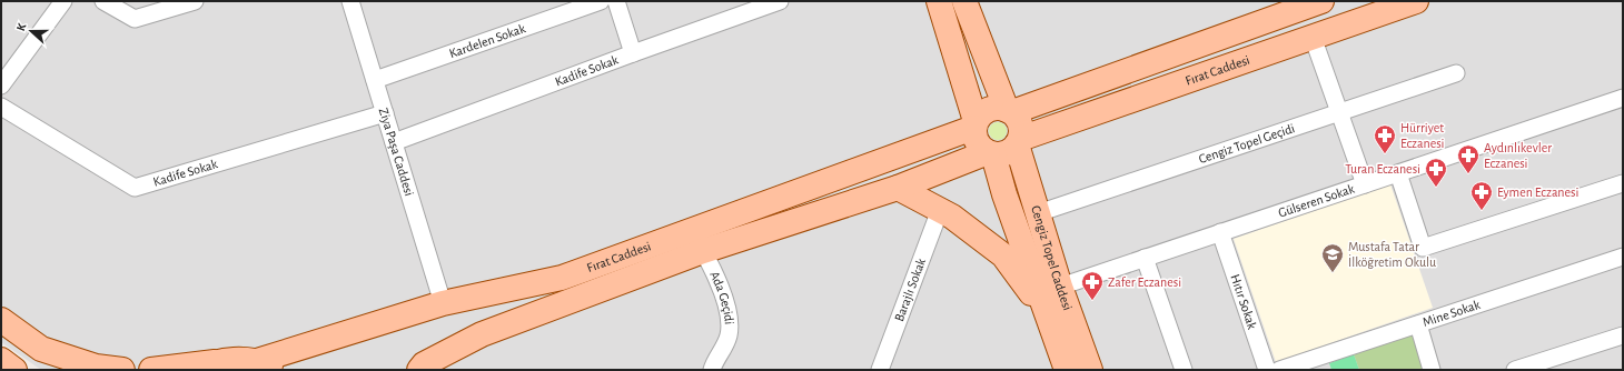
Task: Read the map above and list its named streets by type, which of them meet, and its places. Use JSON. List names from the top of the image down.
{
  "streets": {
    "main road": ["Fırat Caddesi", "Cengiz Topel Caddesi"],
    "street": [
      "Kardelen Sokak",
      "Kadife Sokak",
      "Cengiz Topel Geçidi",
      "Ziya Paşa Caddesi",
      "Gülseren Sokak",
      "Barajlı Sokak",
      "Ada Geçidi",
      "Hıtır Sokak",
      "Mine Sokak"
    ]
  },
  "crossings": [
    ["Kardelen Sokak", "Ziya Paşa Caddesi"],
    ["Fırat Caddesi", "Ziya Paşa Caddesi"],
    ["Fırat Caddesi", "Cengiz Topel Caddesi"],
    ["Fırat Caddesi", "Ada Geçidi"],
    ["Kadife Sokak", "Ziya Paşa Caddesi"],
    ["Cengiz Topel Geçidi", "Cengiz Topel Caddesi"],
    ["Gülseren Sokak", "Cengiz Topel Caddesi"],
    ["Gülseren Sokak", "Hıtır Sokak"]
  ],
  "places": {
    "pharmacy": [
      "Hürriyet Eczanesi",
      "Aydınlıkevler Eczanesi",
      "Turan Eczanesi",
      "Eymen Eczanesi",
      "Zafer Eczanesi"
    ],
    "school or university": ["Mustafa Tatar İlköğretim Okulu"]
  },
  "north": "left"
}
